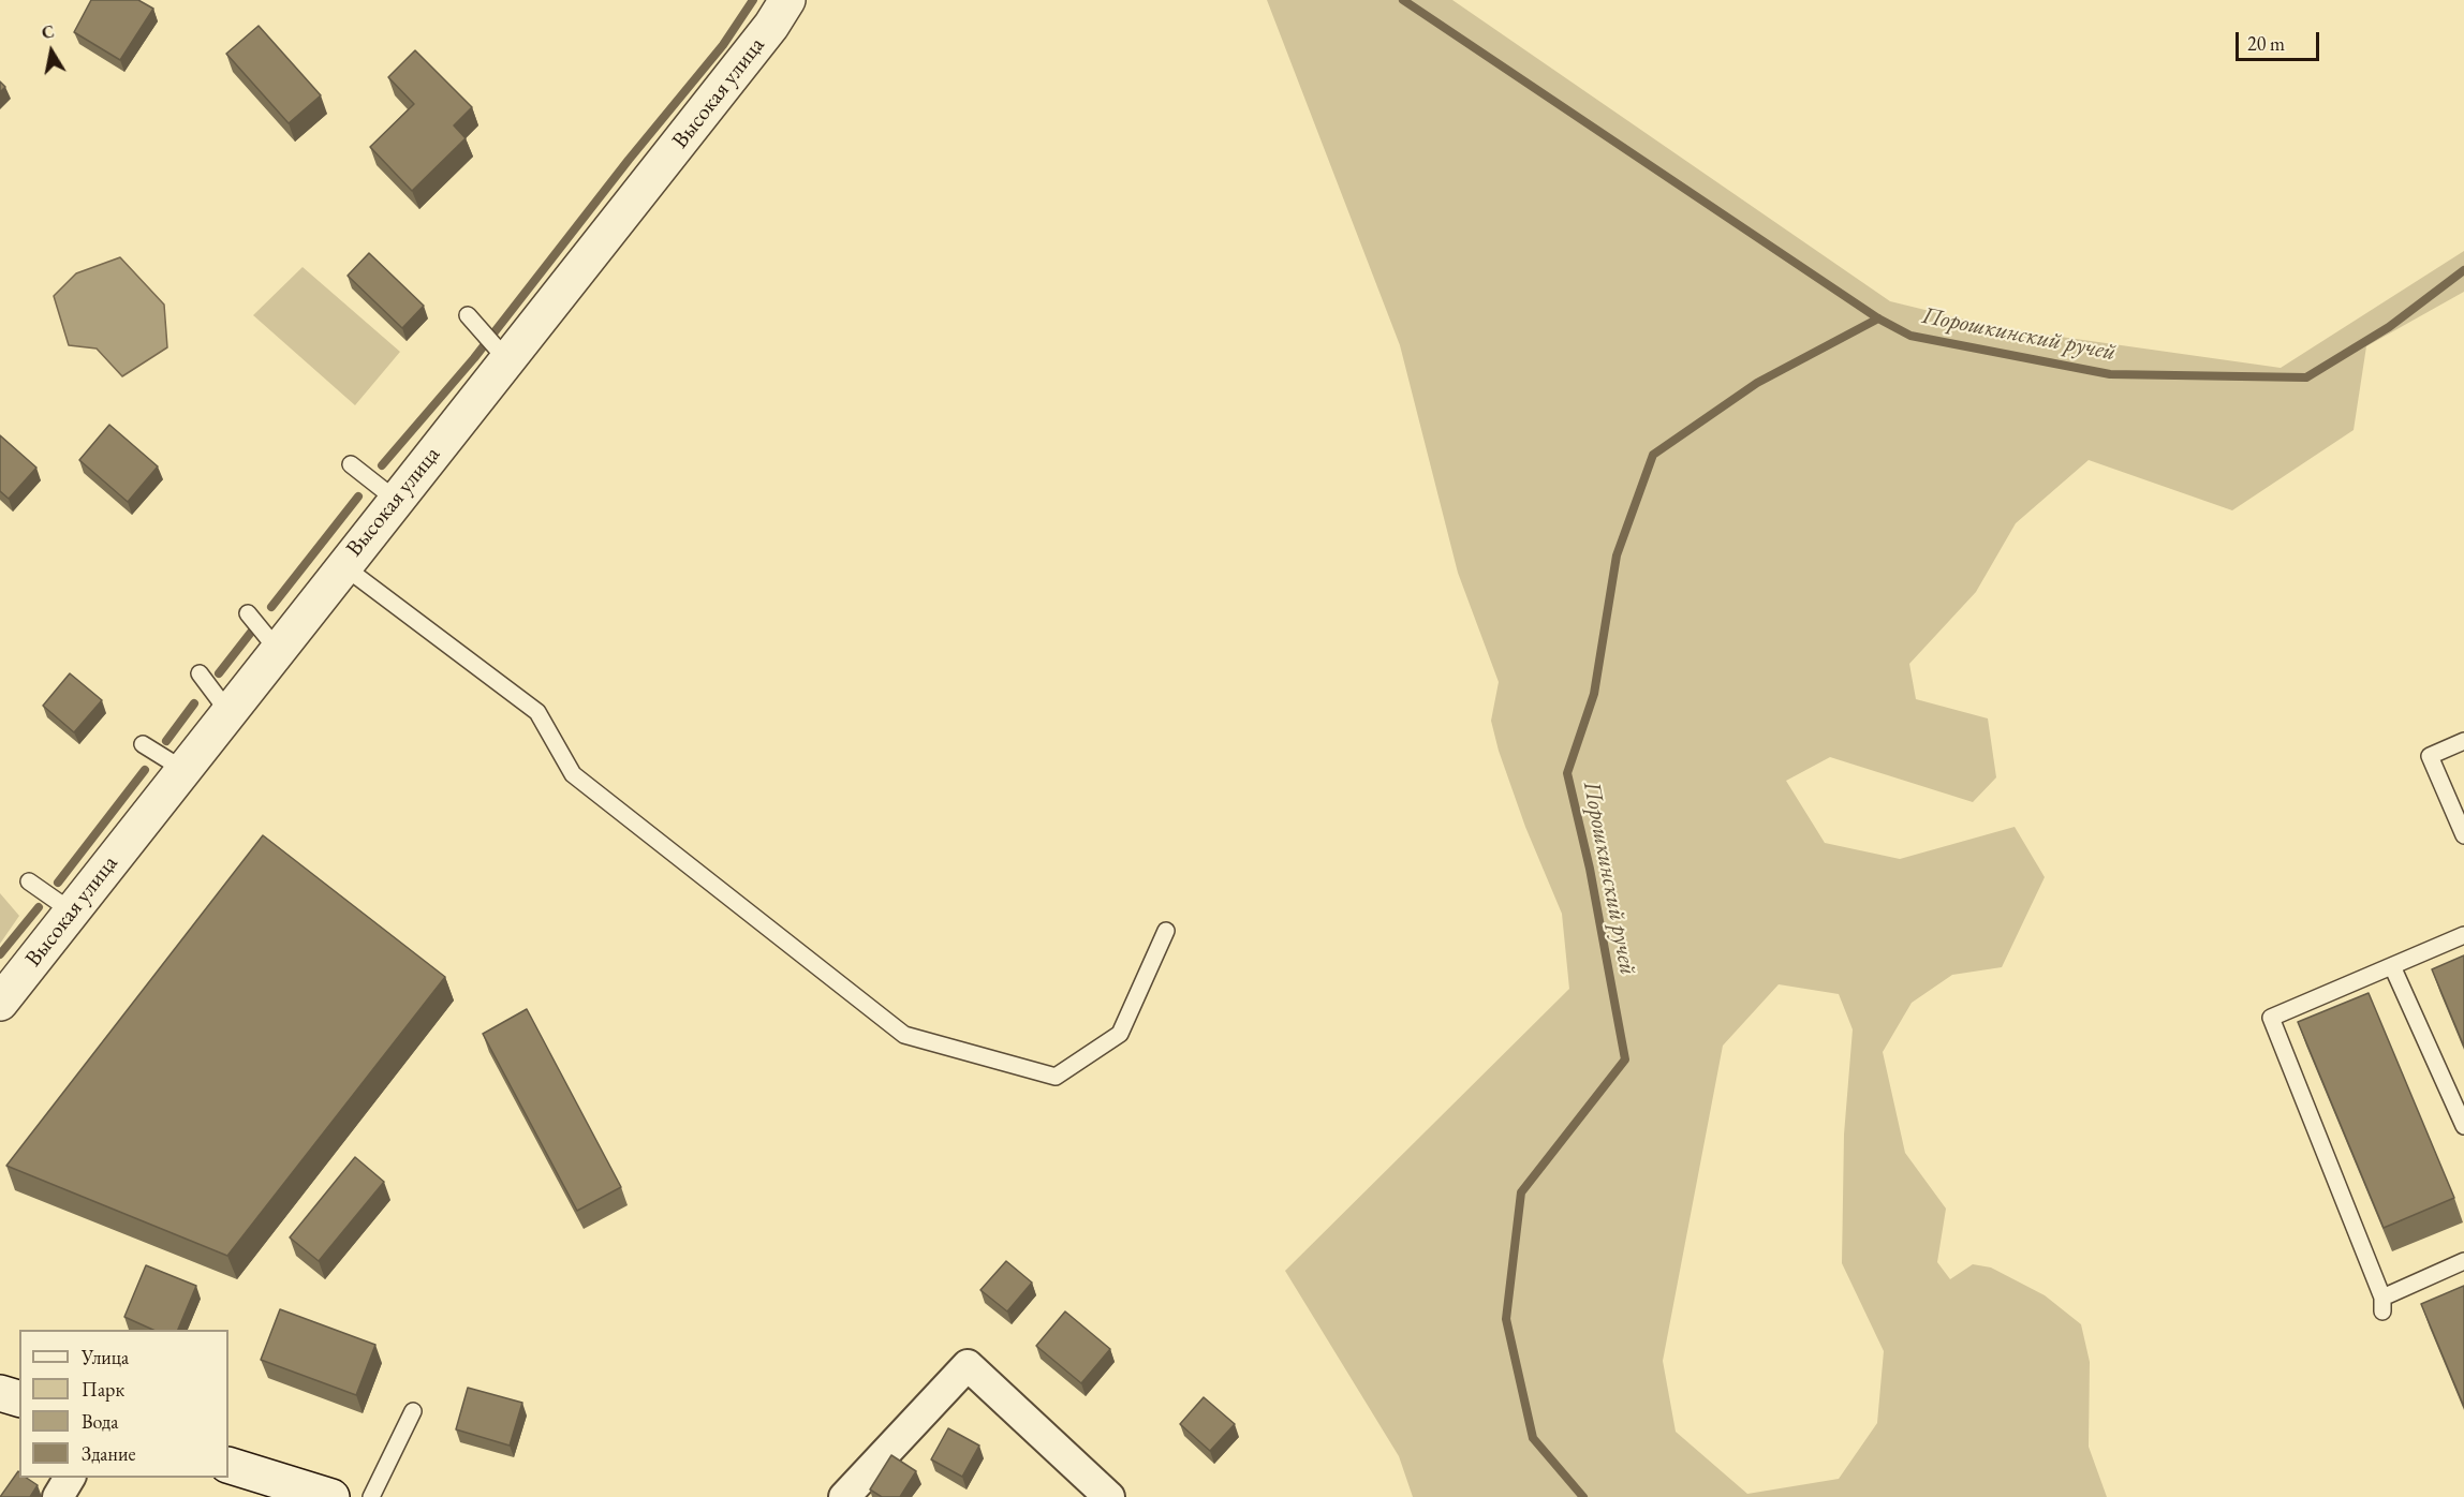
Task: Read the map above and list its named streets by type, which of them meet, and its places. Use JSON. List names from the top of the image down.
{
  "streets": {
    "street": ["Высокая улица"]
  },
  "water": ["Порошкинский ручей"],
  "legend": [
    "Улица",
    "Парк",
    "Вода",
    "Здание"
  ],
  "scale_bar": "20 m",
  "north": "top"
}
